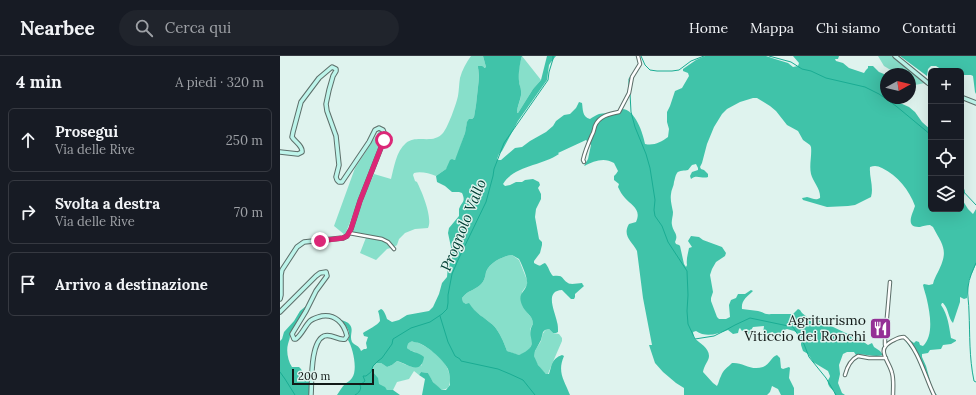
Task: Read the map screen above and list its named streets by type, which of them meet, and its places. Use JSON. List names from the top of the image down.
{
  "water": ["Prognolo Vallo"],
  "places": {
    "restaurant": ["Agriturismo Viticcio dei Ronchi"]
  },
  "scale_bar": "200 m",
  "north": "right",
  "page": {
    "header": "Nearbee",
    "search": "Cerca qui",
    "nav": [
      "Home",
      "Mappa",
      "Chi siamo",
      "Contatti"
    ],
    "heading": ["4 min", "A piedi · 320 m"],
    "map_buttons": ["+", "−"],
    "list": [
      ["Prosegui", "Via delle Rive", "250 m"],
      ["Svolta a destra", "Via delle Rive", "70 m"],
      "Arrivo a destinazione"
    ],
    "scale": "200 m"
  }
}
